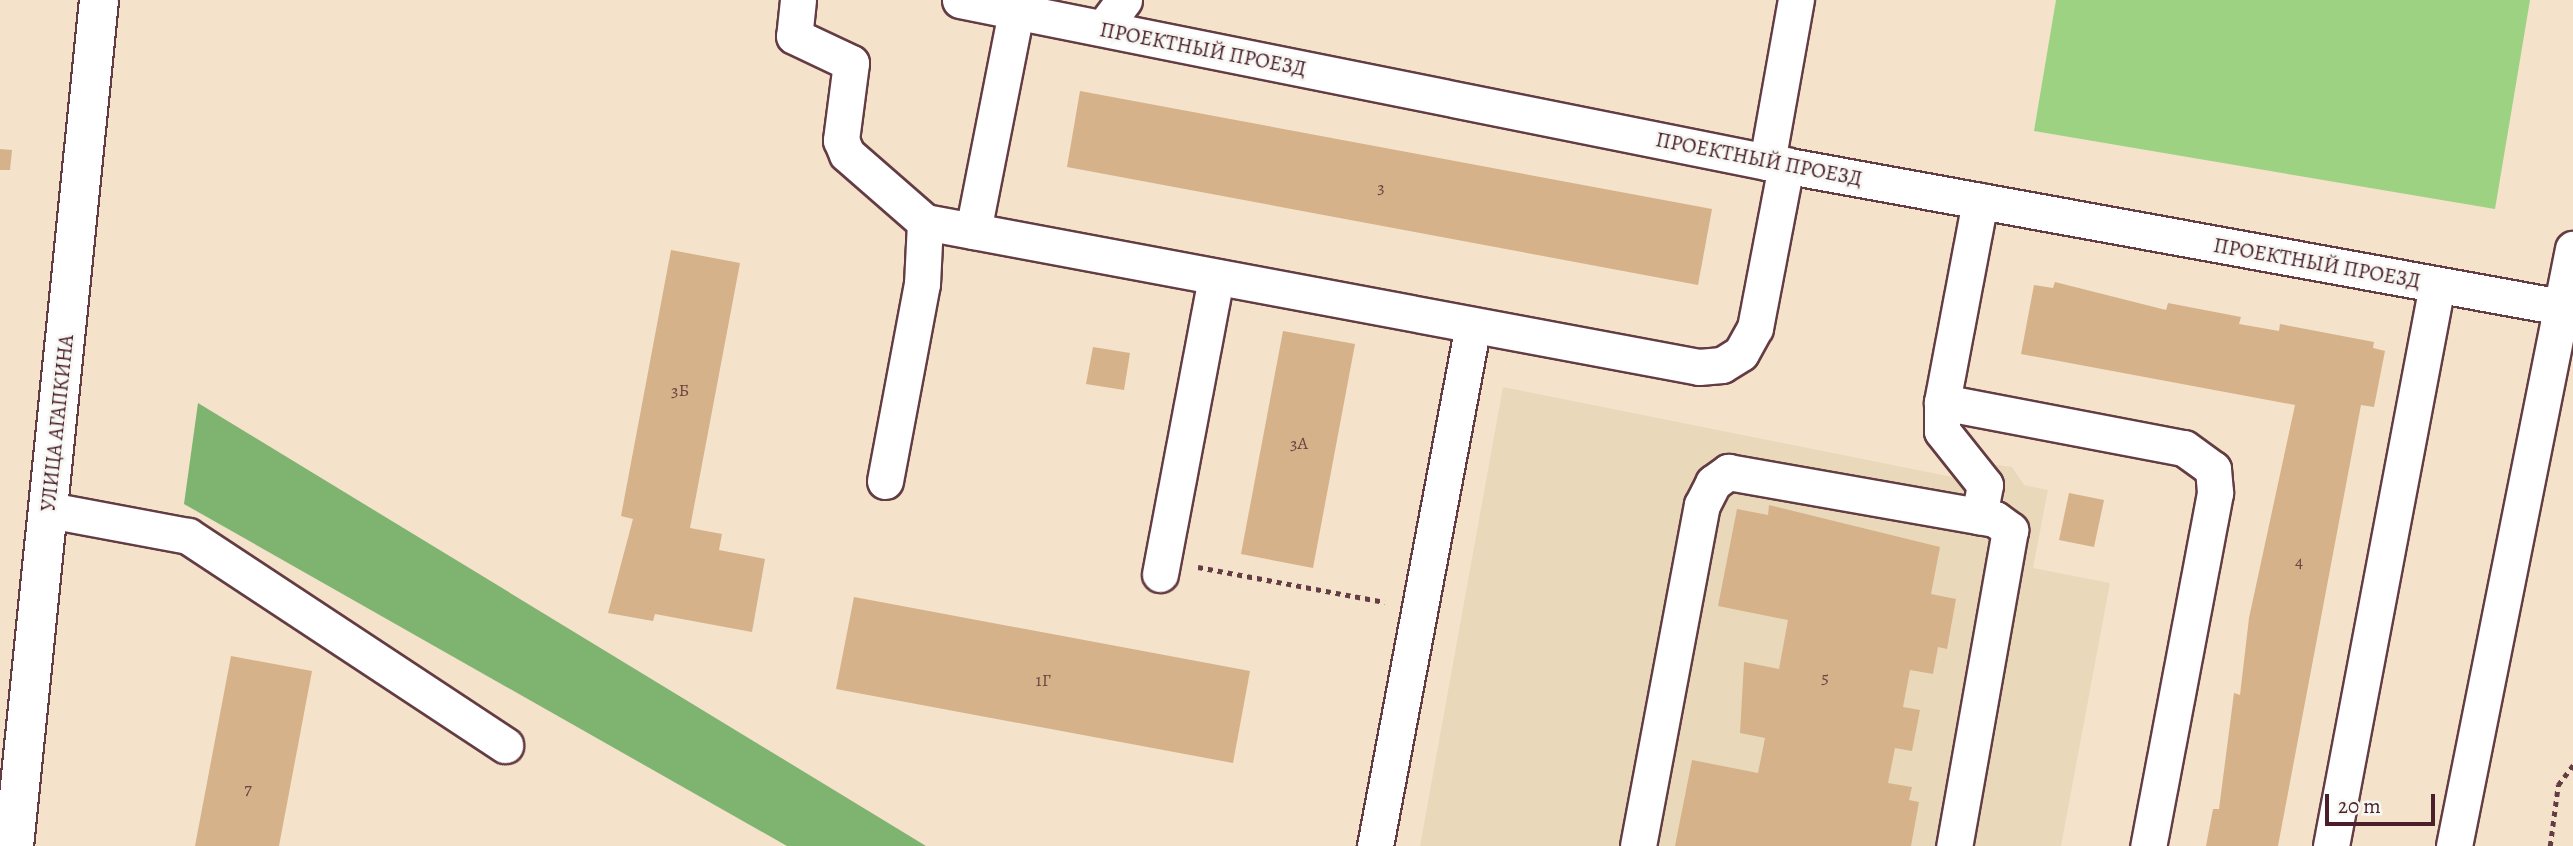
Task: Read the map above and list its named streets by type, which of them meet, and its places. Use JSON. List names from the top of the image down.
{
  "streets": {
    "main road": ["УЛИЦА АГАПКИНА"],
    "street": ["ПРОЕКТНЫЙ ПРОЕЗД"]
  },
  "house_numbers": [
    "3",
    "3Б",
    "3А",
    "4",
    "5",
    "1Г",
    "7"
  ],
  "scale_bar": "20 m"
}
